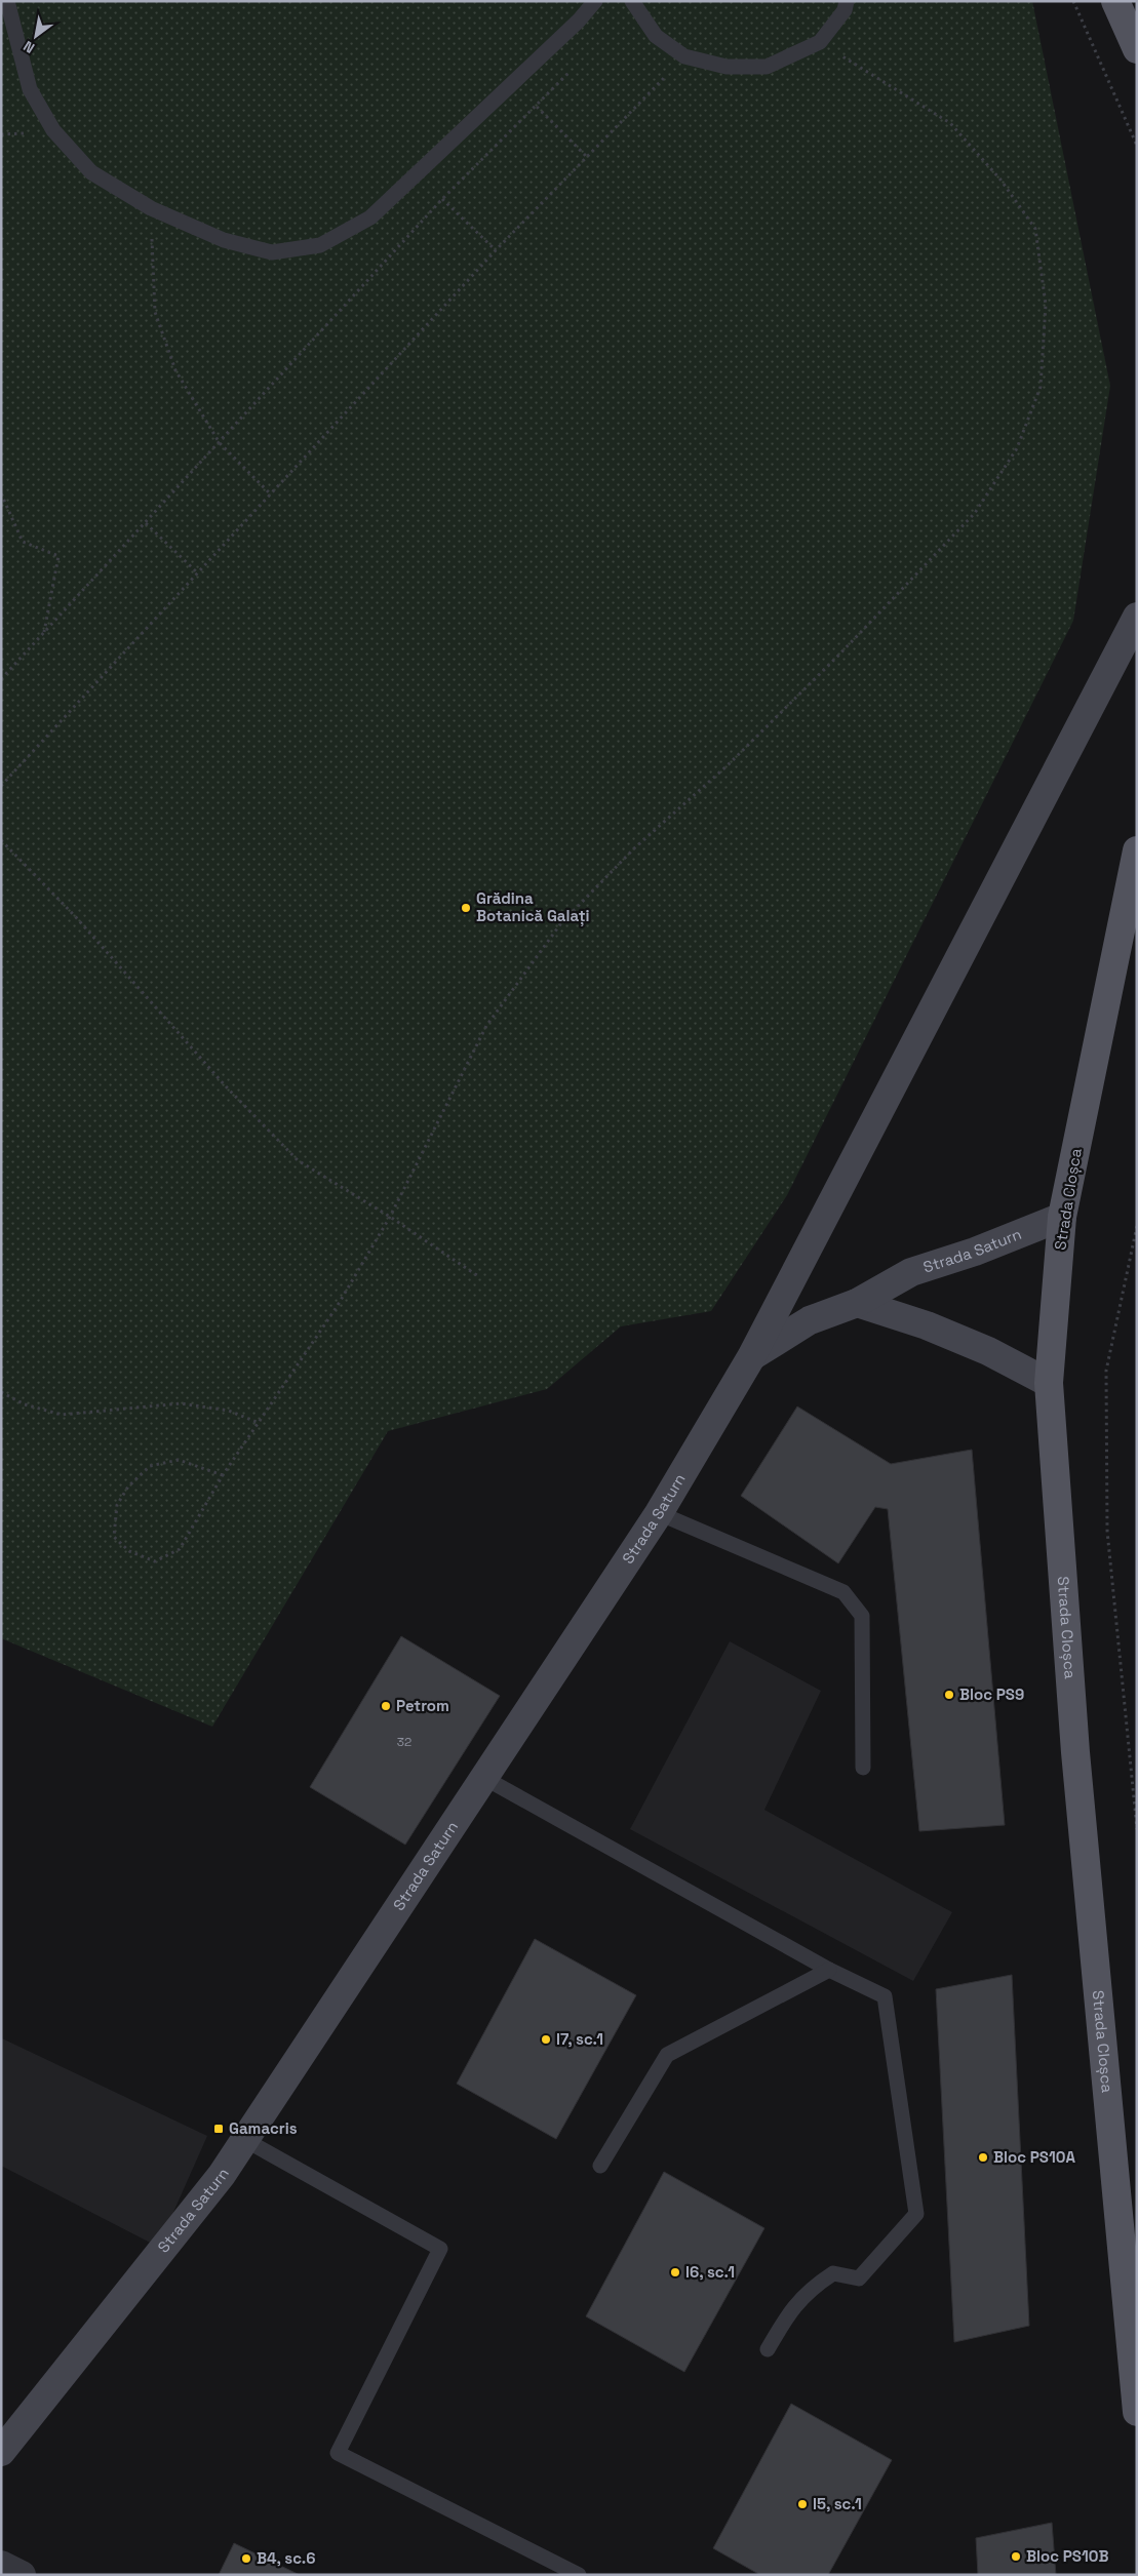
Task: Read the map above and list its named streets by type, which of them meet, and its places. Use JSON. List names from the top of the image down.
{
  "streets": {
    "main road": ["Strada Cloșca"],
    "street": ["Strada Saturn"]
  },
  "crossings": [
    ["Strada Cloșca", "Strada Saturn"]
  ],
  "places": {
    "other": [
      "Grădina Botanică Galați",
      "Bloc PS9",
      "Petrom",
      "I7, sc.1",
      "Bloc PS10A",
      "I6, sc.1",
      "I5, sc.1",
      "Bloc PS10B",
      "B4, sc.6"
    ],
    "transit": ["Gamacris"]
  },
  "house_numbers": ["32"],
  "north": "bottom left"
}
